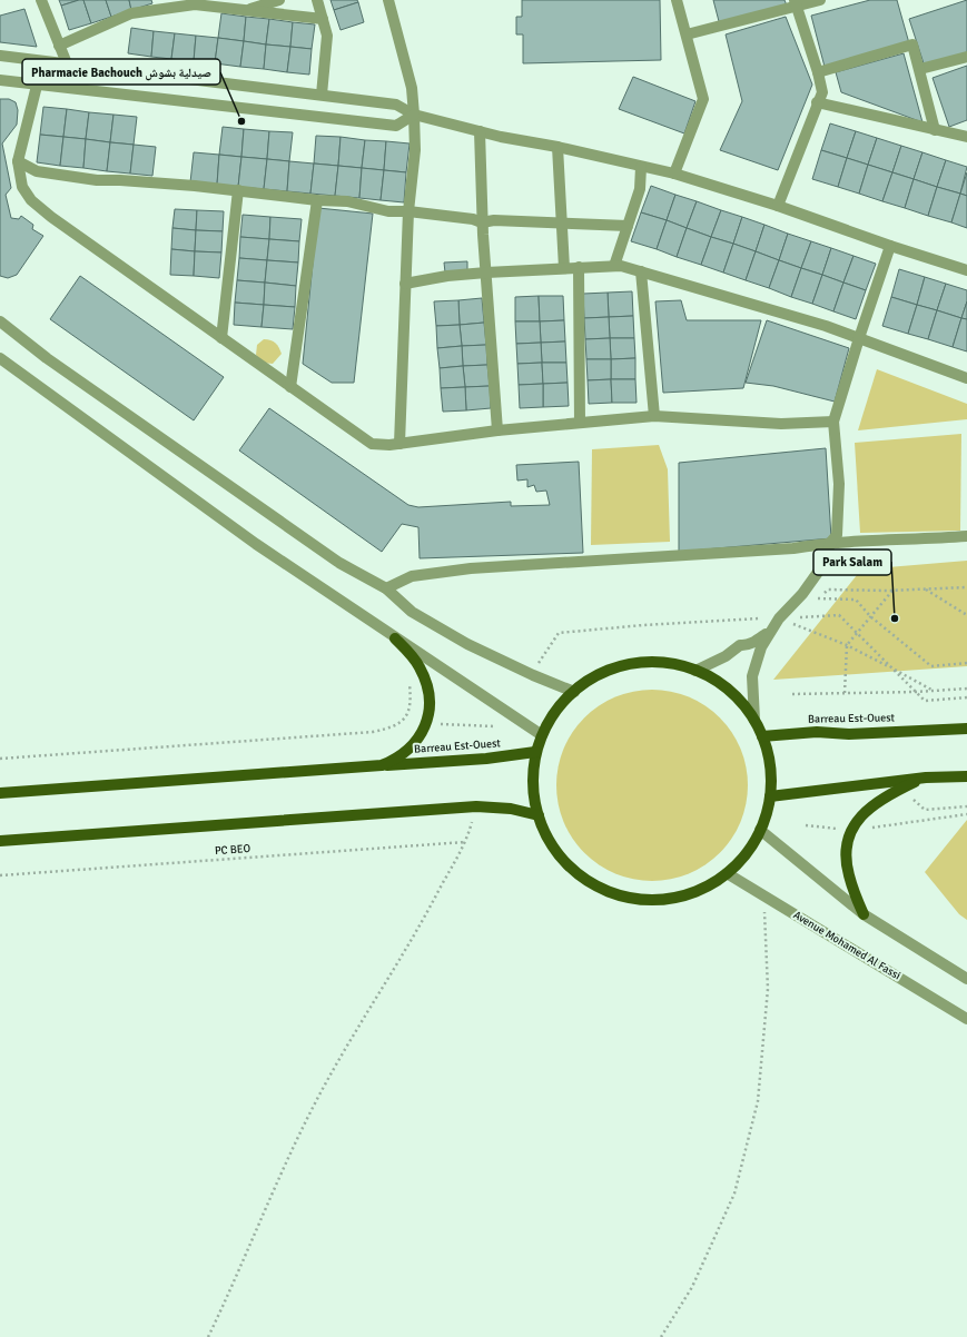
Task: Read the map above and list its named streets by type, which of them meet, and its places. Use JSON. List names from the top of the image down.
{
  "streets": {
    "main road": ["Barreau Est-Ouest"],
    "street": ["Avenue Mohamed Al Fassi"],
    "path": ["PC BEO"]
  },
  "places": ["Pharmacie Bachouch صيدلية بشوش", "Park Salam"]
}
